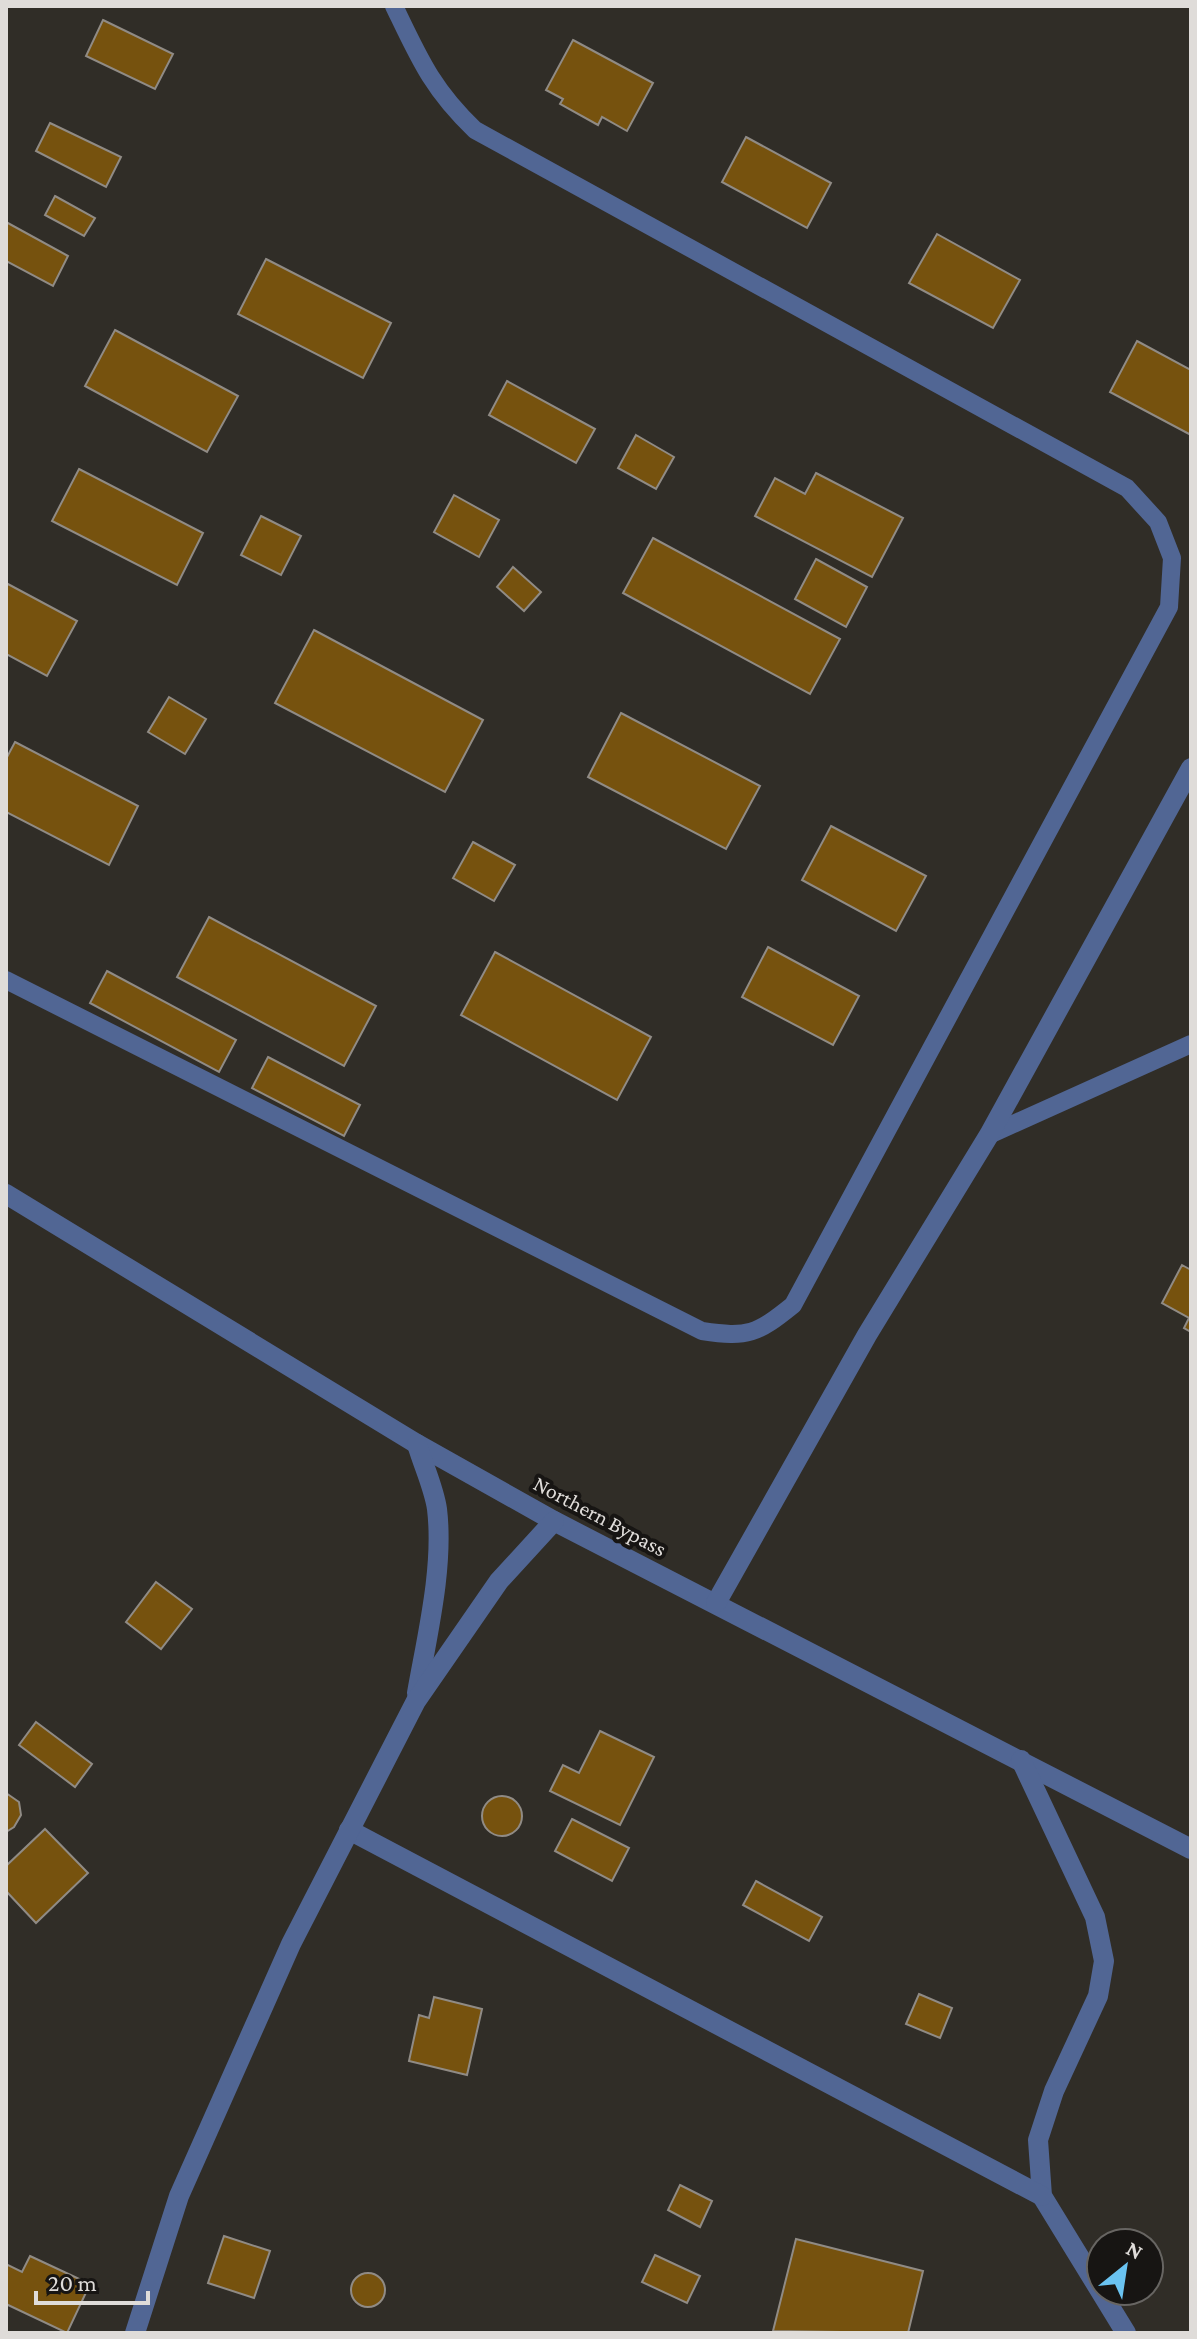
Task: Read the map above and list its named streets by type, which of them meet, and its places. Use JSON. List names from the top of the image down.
{
  "streets": {
    "street": ["Northern Bypass"]
  },
  "scale_bar": "20 m",
  "north": "top right"
}
